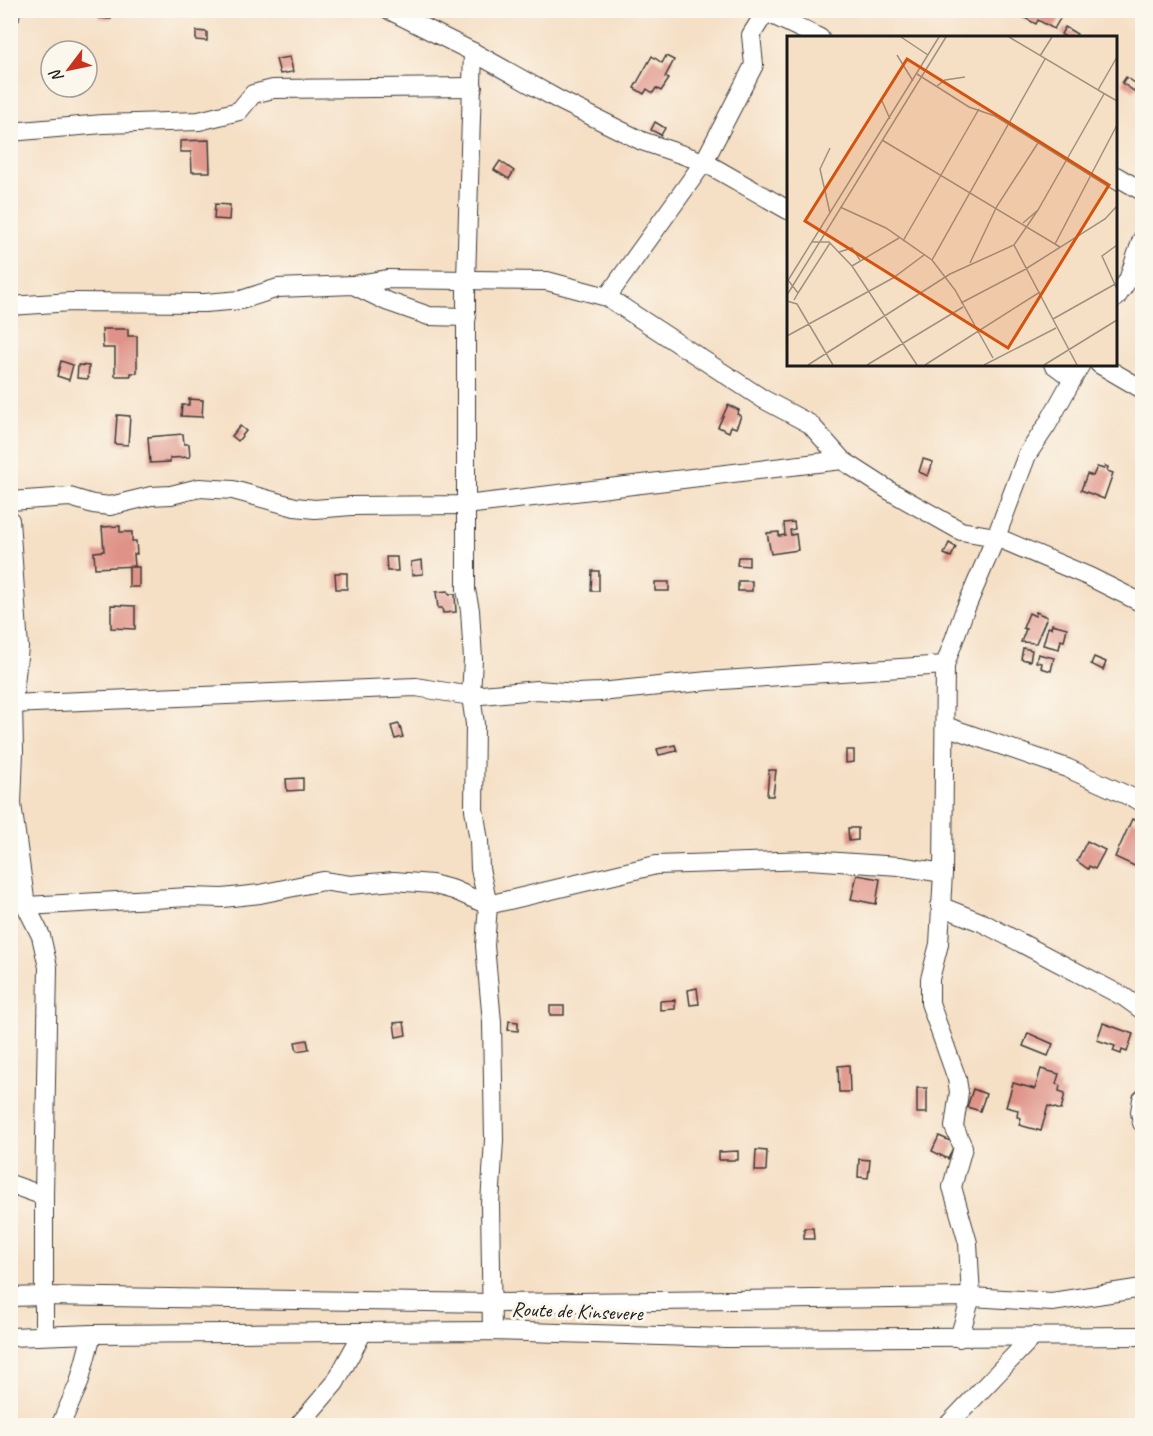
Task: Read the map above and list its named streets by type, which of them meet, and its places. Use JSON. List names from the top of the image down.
{
  "streets": {
    "street": ["Route de Kinsevere"]
  },
  "north": "bottom left"
}
